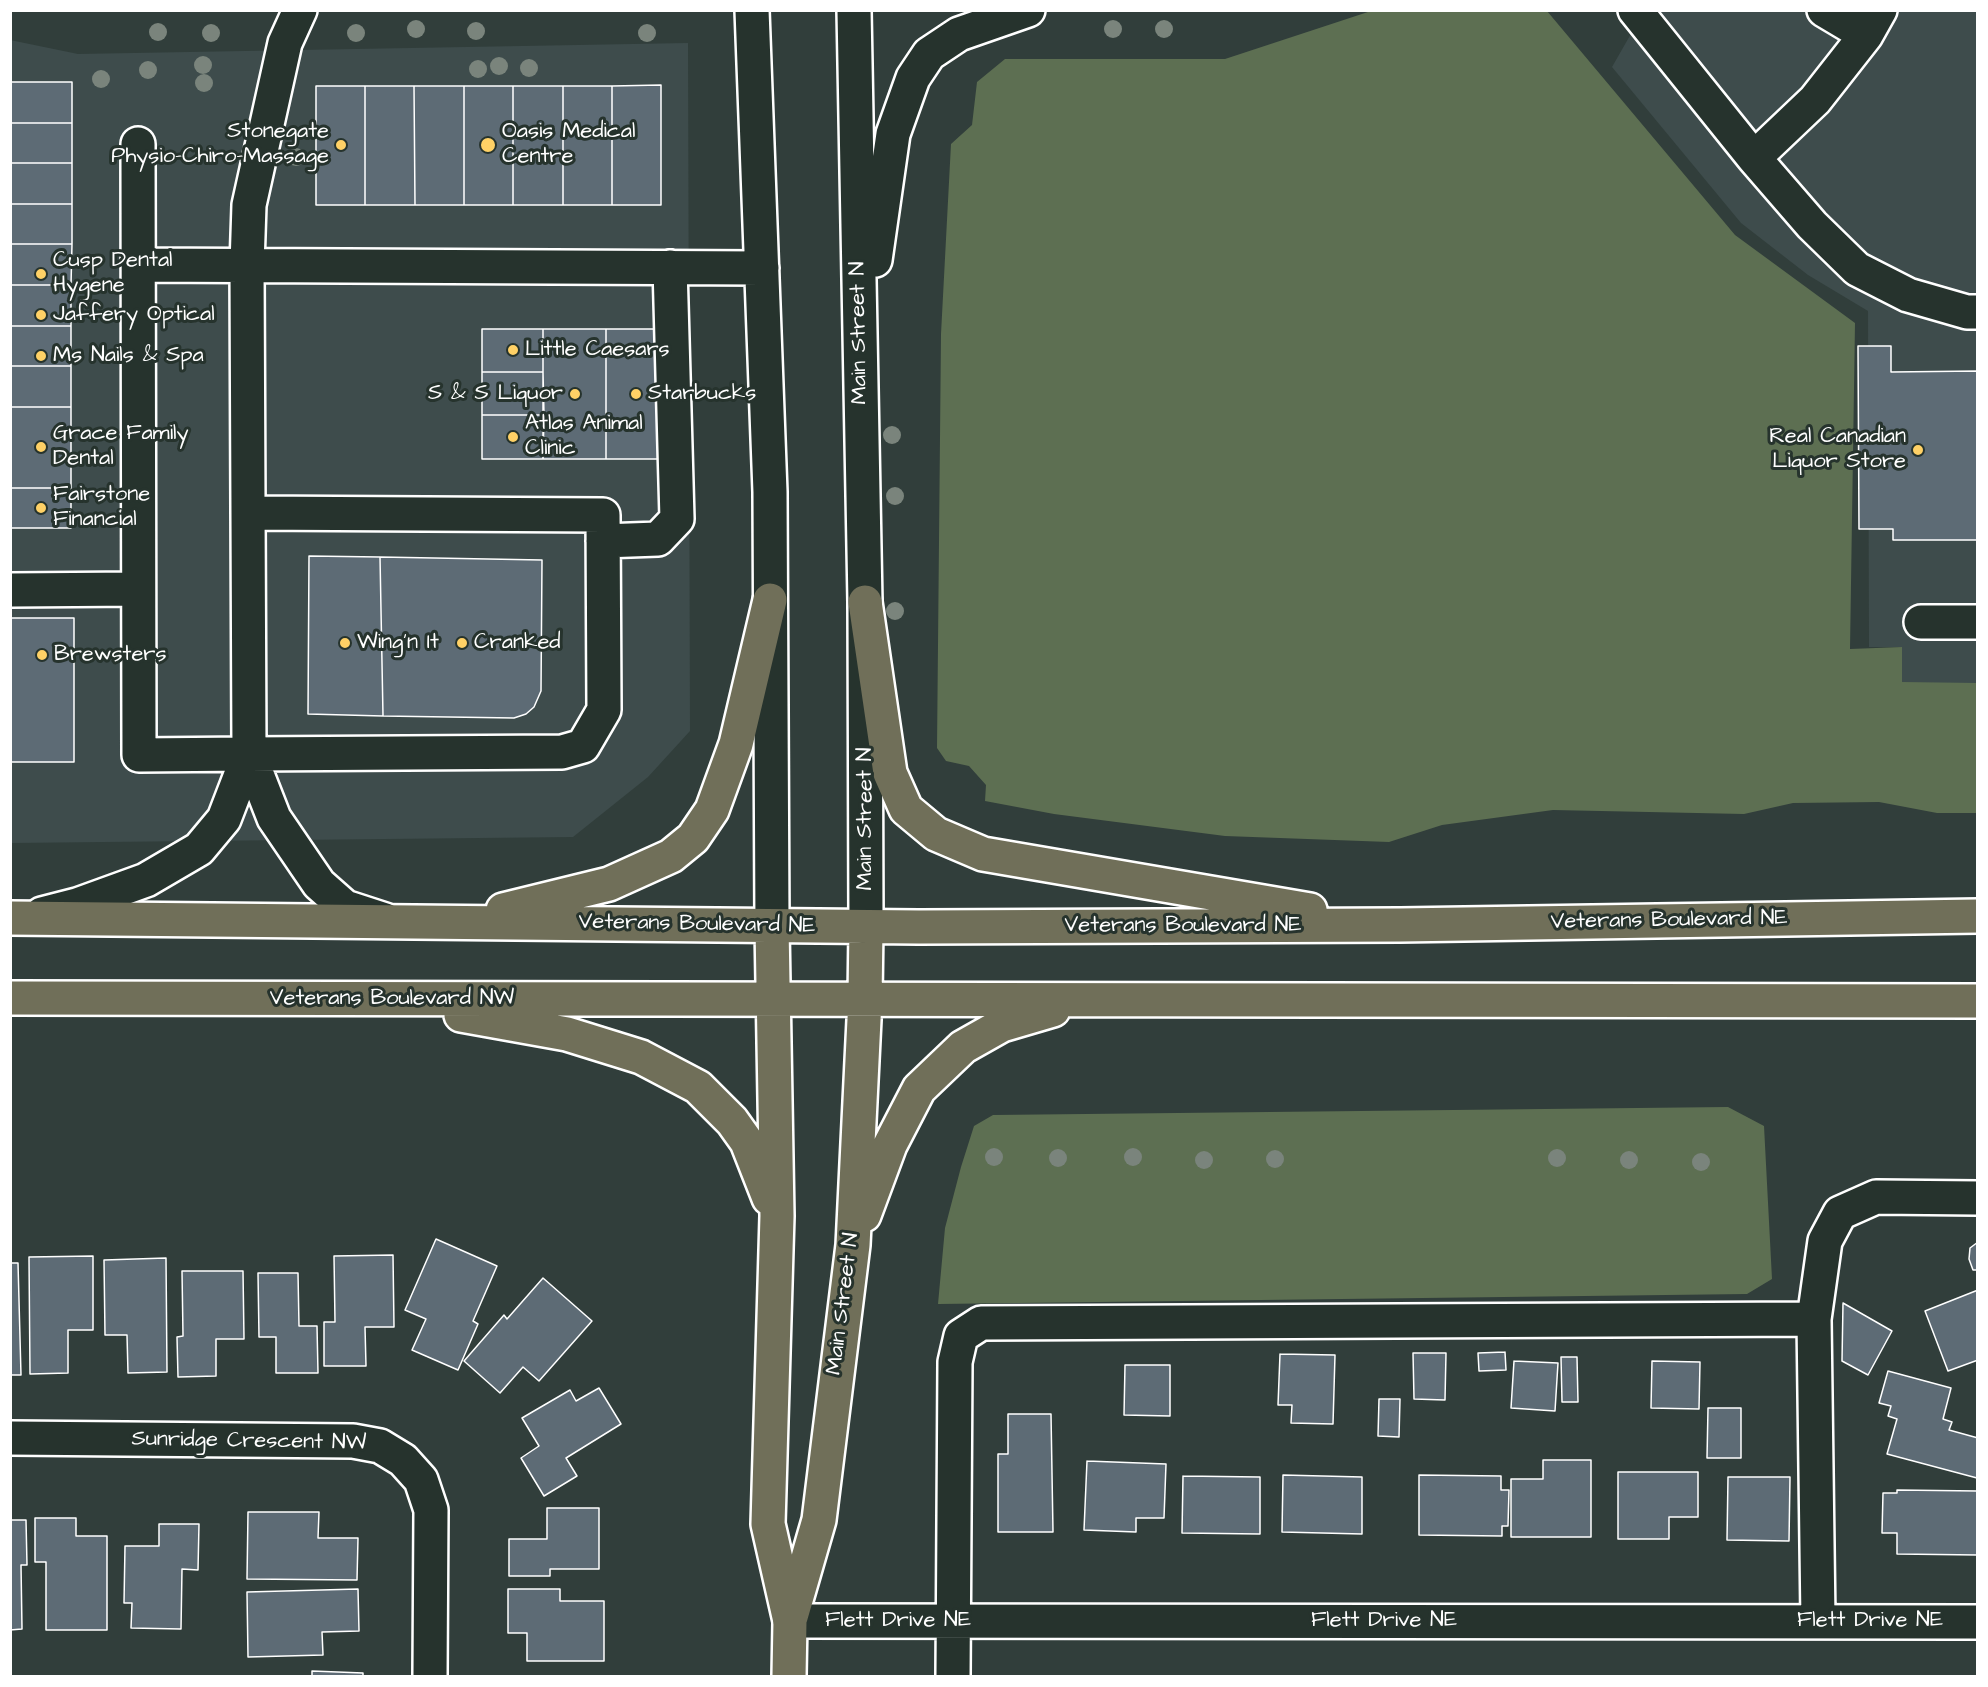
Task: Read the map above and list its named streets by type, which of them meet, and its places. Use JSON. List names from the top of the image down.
{
  "streets": {
    "main road": ["Main Street N", "Veterans Boulevard NE", "Veterans Boulevard NW"],
    "street": ["Sunridge Crescent NW", "Flett Drive NE"]
  },
  "crossings": [
    ["Main Street N", "Veterans Boulevard NE"],
    ["Main Street N", "Veterans Boulevard NW"],
    ["Main Street N", "Flett Drive NE"]
  ],
  "places": [
    "Stonegate Physio-Chiro-Massage",
    "Oasis Medical Centre",
    "Cusp Dental Hygene",
    "Jaffery Optical",
    "Little Caesars",
    "Ms Nails & Spa",
    "S & S Liquor",
    "Starbucks",
    "Atlas Animal Clinic",
    "Grace Family Dental",
    "Real Canadian Liquor Store",
    "Fairstone Financial",
    "Wing'n It",
    "Cranked",
    "Brewsters"
  ]
}
